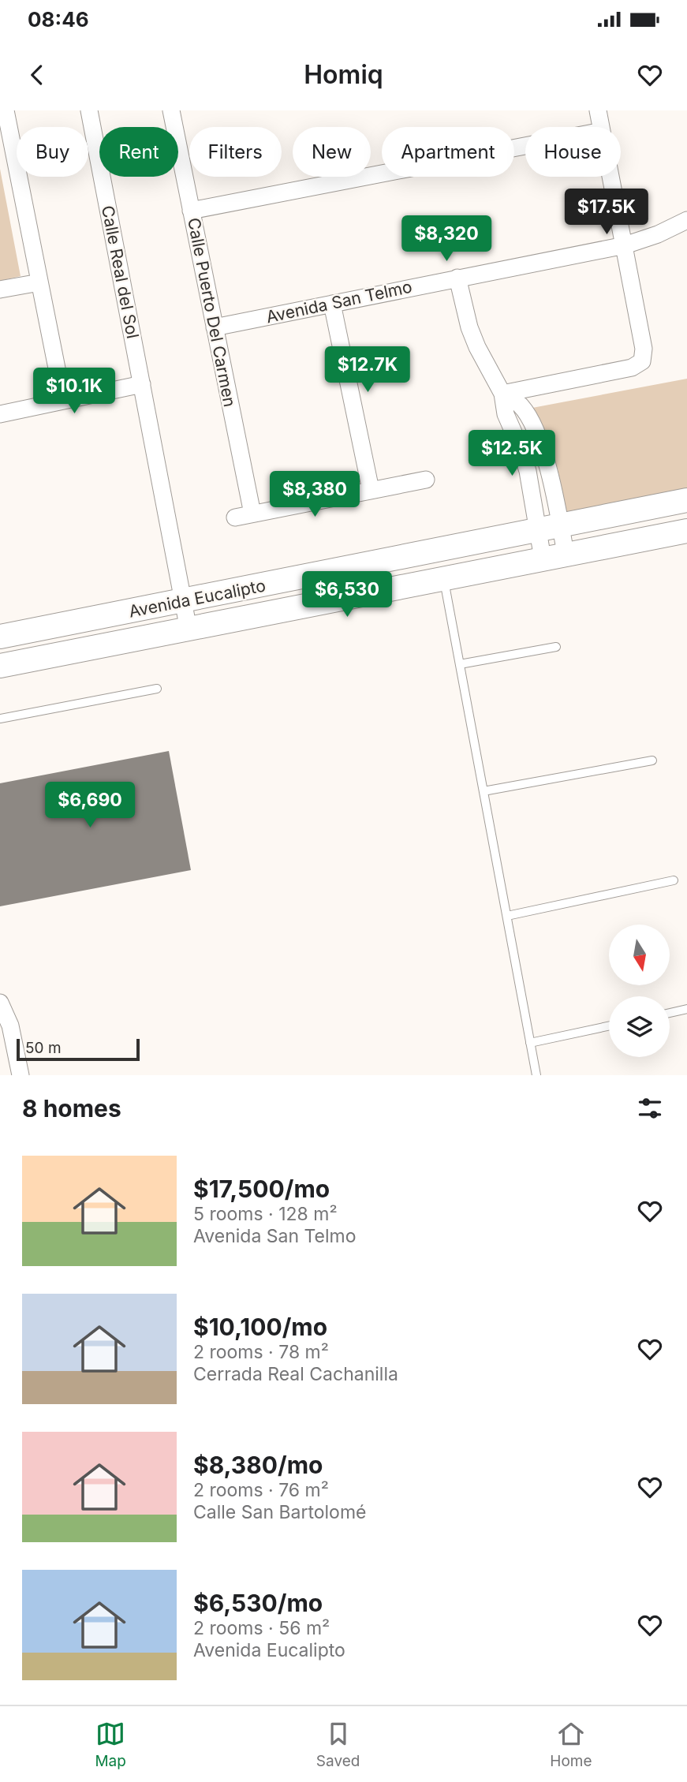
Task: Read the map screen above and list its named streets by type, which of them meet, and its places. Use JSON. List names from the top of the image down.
{
  "streets": {
    "street": [
      "Calle Real del Sol",
      "Avenida San Telmo",
      "Calle Puerto Del Carmen",
      "Avenida Eucalipto"
    ]
  },
  "crossings": [
    ["Calle Real del Sol", "Avenida Eucalipto"],
    ["Avenida San Telmo", "Calle Puerto Del Carmen"]
  ],
  "scale_bar": "50 m",
  "north": "bottom",
  "page": {
    "status": "08:46",
    "header": "Homiq",
    "chip": [
      "Buy",
      "Rent",
      "Filters",
      "New",
      "Apartment",
      "House"
    ],
    "price": [
      "$17.5K",
      "$8,320",
      "$12.7K",
      "$10.1K",
      "$12.5K",
      "$8,380",
      "$6,530",
      "$6,690"
    ],
    "scale": "50 m",
    "heading": "8 homes",
    "list": [
      {
        "name": "$17,500/mo",
        "note": "5 rooms · 128 m² · Avenida San Telmo"
      },
      {
        "name": "$10,100/mo",
        "note": "2 rooms · 78 m² · Cerrada Real Cachanilla"
      },
      {
        "name": "$8,380/mo",
        "note": "2 rooms · 76 m² · Calle San Bartolomé"
      },
      {
        "name": "$6,530/mo",
        "note": "2 rooms · 56 m² · Avenida Eucalipto"
      }
    ],
    "tabs": ["Map", "Saved", "Home"]
  }
}
